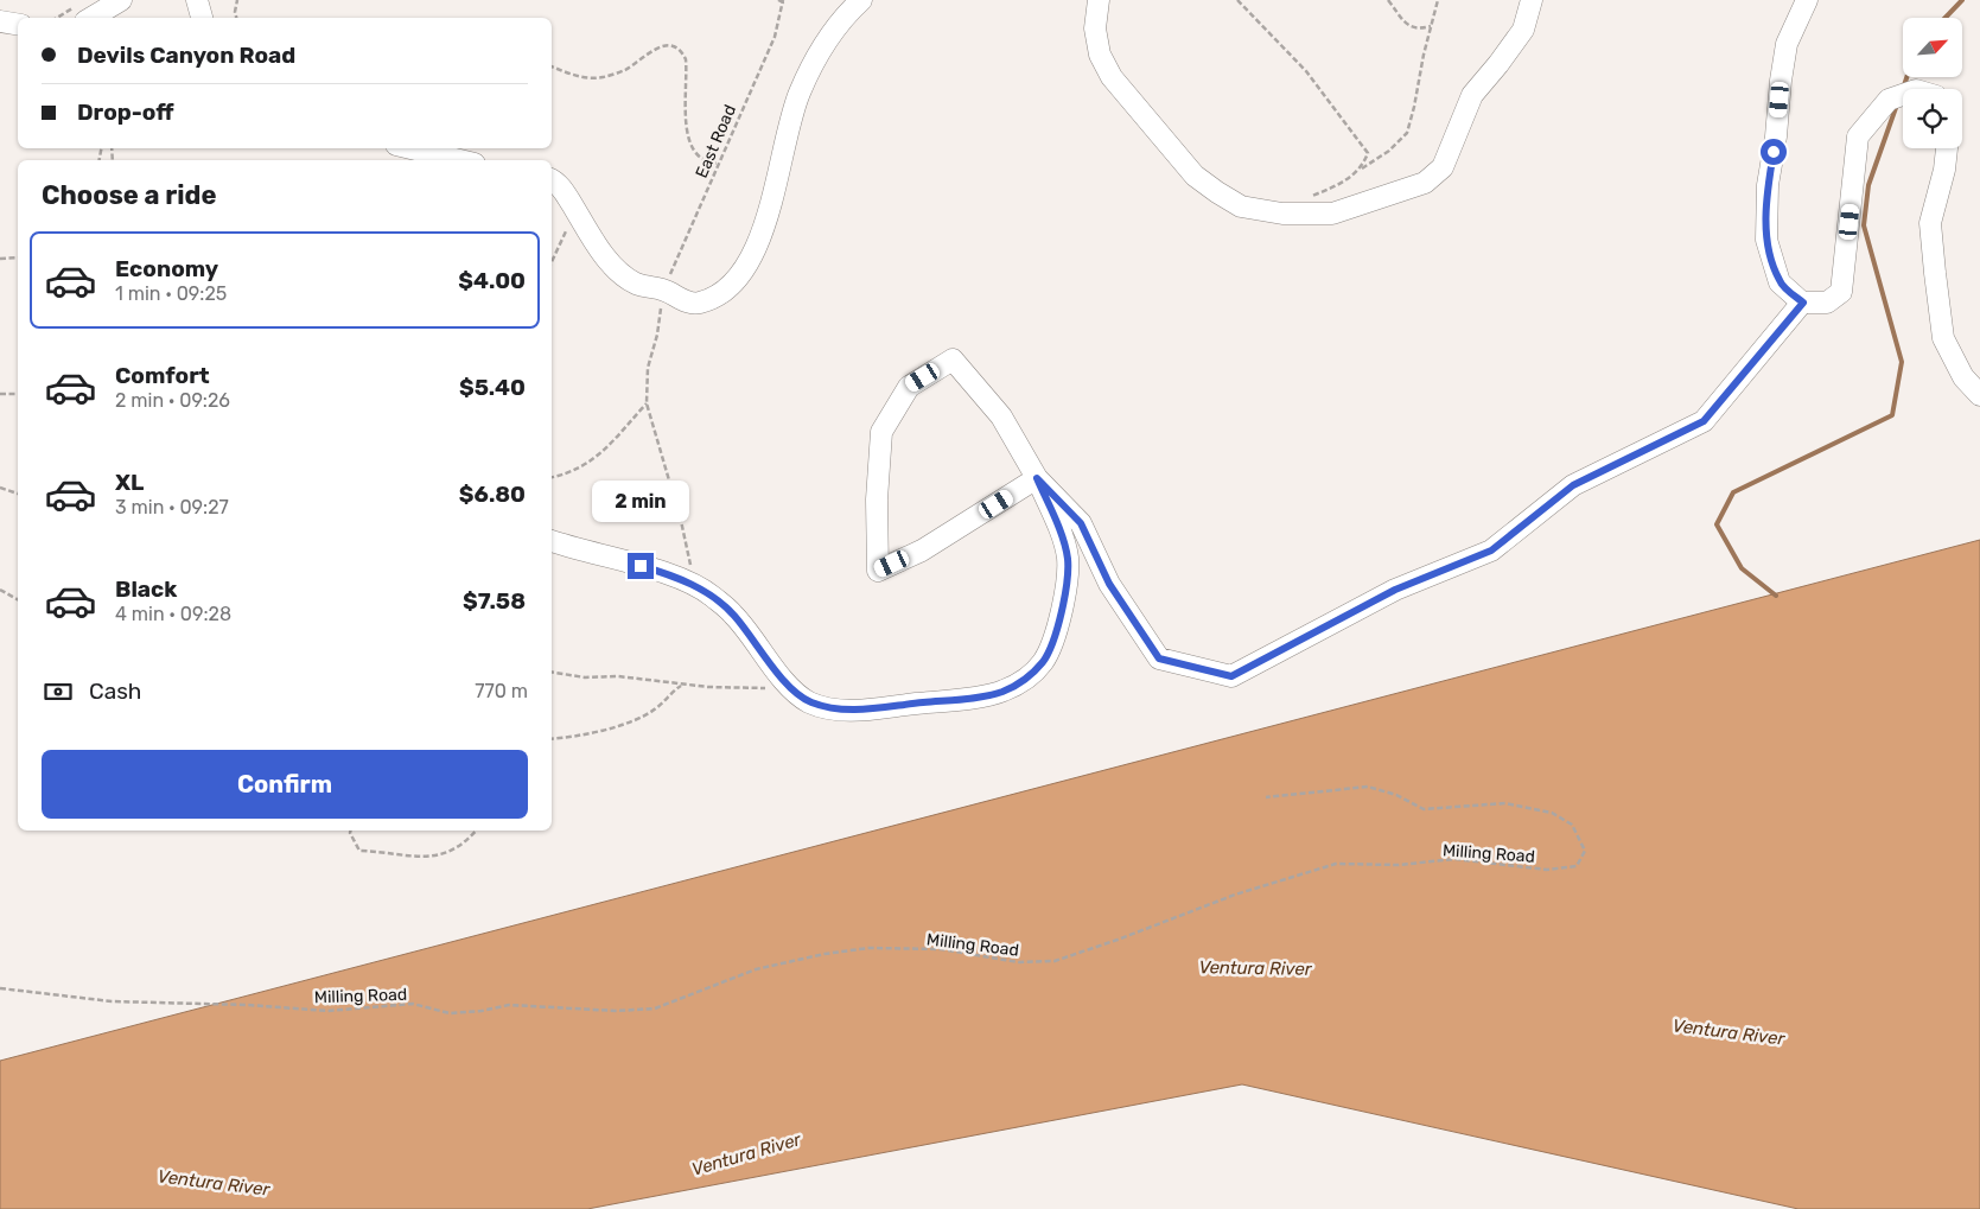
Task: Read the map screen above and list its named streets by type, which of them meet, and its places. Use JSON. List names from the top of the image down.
{
  "streets": {
    "path": ["East Road", "Milling Road"]
  },
  "water": ["Ventura River"],
  "north": "top right",
  "page": {
    "banner": ["Devils Canyon Road", "Drop-off"],
    "heading": "Choose a ride",
    "list": [
      {
        "name": "Economy",
        "note": "1 min · 09:25",
        "value": "$4.00"
      },
      {
        "name": "Comfort",
        "note": "2 min · 09:26",
        "value": "$5.40"
      },
      {
        "name": "XL",
        "note": "3 min · 09:27",
        "value": "$6.80"
      },
      {
        "name": "Black",
        "note": "4 min · 09:28",
        "value": "$7.58"
      }
    ],
    "bubble": "2 min",
    "pay": ["Cash", "770 m"],
    "buttons": "Confirm"
  }
}
